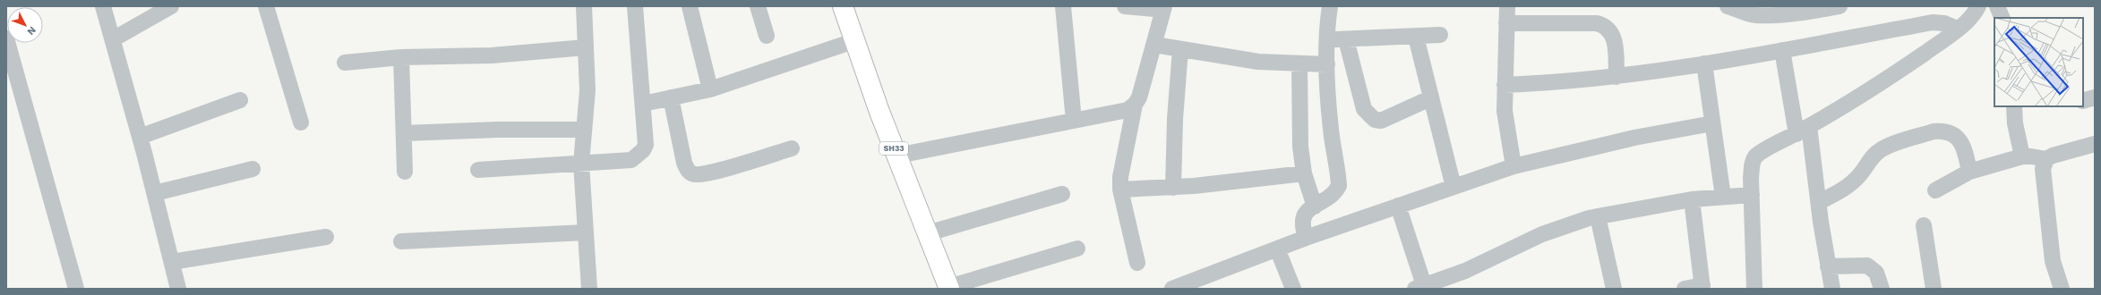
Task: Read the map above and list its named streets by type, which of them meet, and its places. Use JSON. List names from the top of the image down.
{
  "streets": {
    "main road": ["SH33"]
  },
  "north": "bottom right"
}
